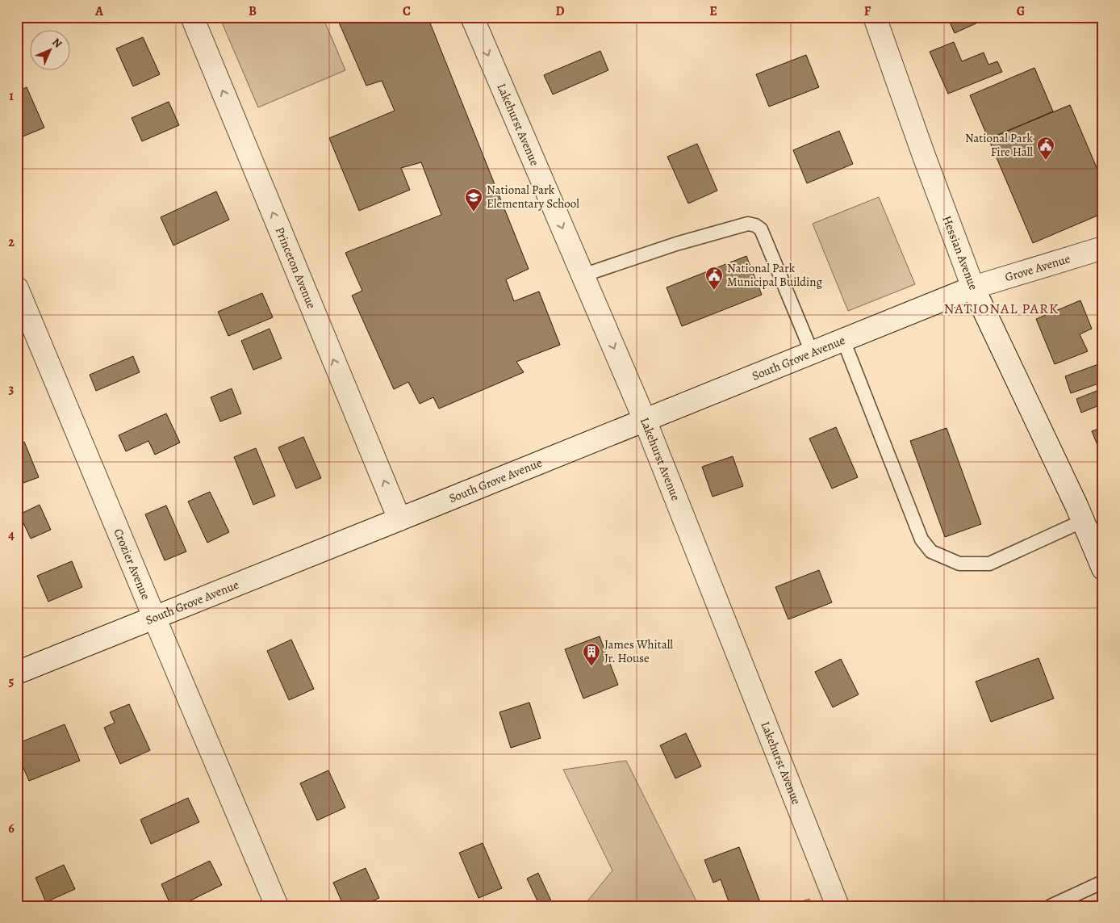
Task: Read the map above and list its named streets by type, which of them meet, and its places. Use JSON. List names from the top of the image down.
{
  "streets": {
    "street": [
      "Lakehurst Avenue",
      "Hessian Avenue",
      "Grove Avenue",
      "Princeton Avenue",
      "South Grove Avenue",
      "Crozier Avenue"
    ]
  },
  "crossings": [
    ["Lakehurst Avenue", "South Grove Avenue"],
    ["Hessian Avenue", "Grove Avenue"],
    ["Hessian Avenue", "South Grove Avenue"],
    ["Grove Avenue", "South Grove Avenue"],
    ["Princeton Avenue", "South Grove Avenue"],
    ["South Grove Avenue", "Crozier Avenue"]
  ],
  "one_way": ["Lakehurst Avenue", "Princeton Avenue"],
  "districts": ["NATIONAL PARK"],
  "places": {
    "public building": ["National Park Fire Hall", "National Park Municipal Building"],
    "school or university": ["National Park Elementary School"],
    "building": ["James Whitall Jr. House"]
  },
  "north": "top right",
  "grid": {
    "columns": [
      "A",
      "B",
      "C",
      "D",
      "E",
      "F",
      "G"
    ],
    "rows": [
      "1",
      "2",
      "3",
      "4",
      "5",
      "6"
    ]
  }
}
